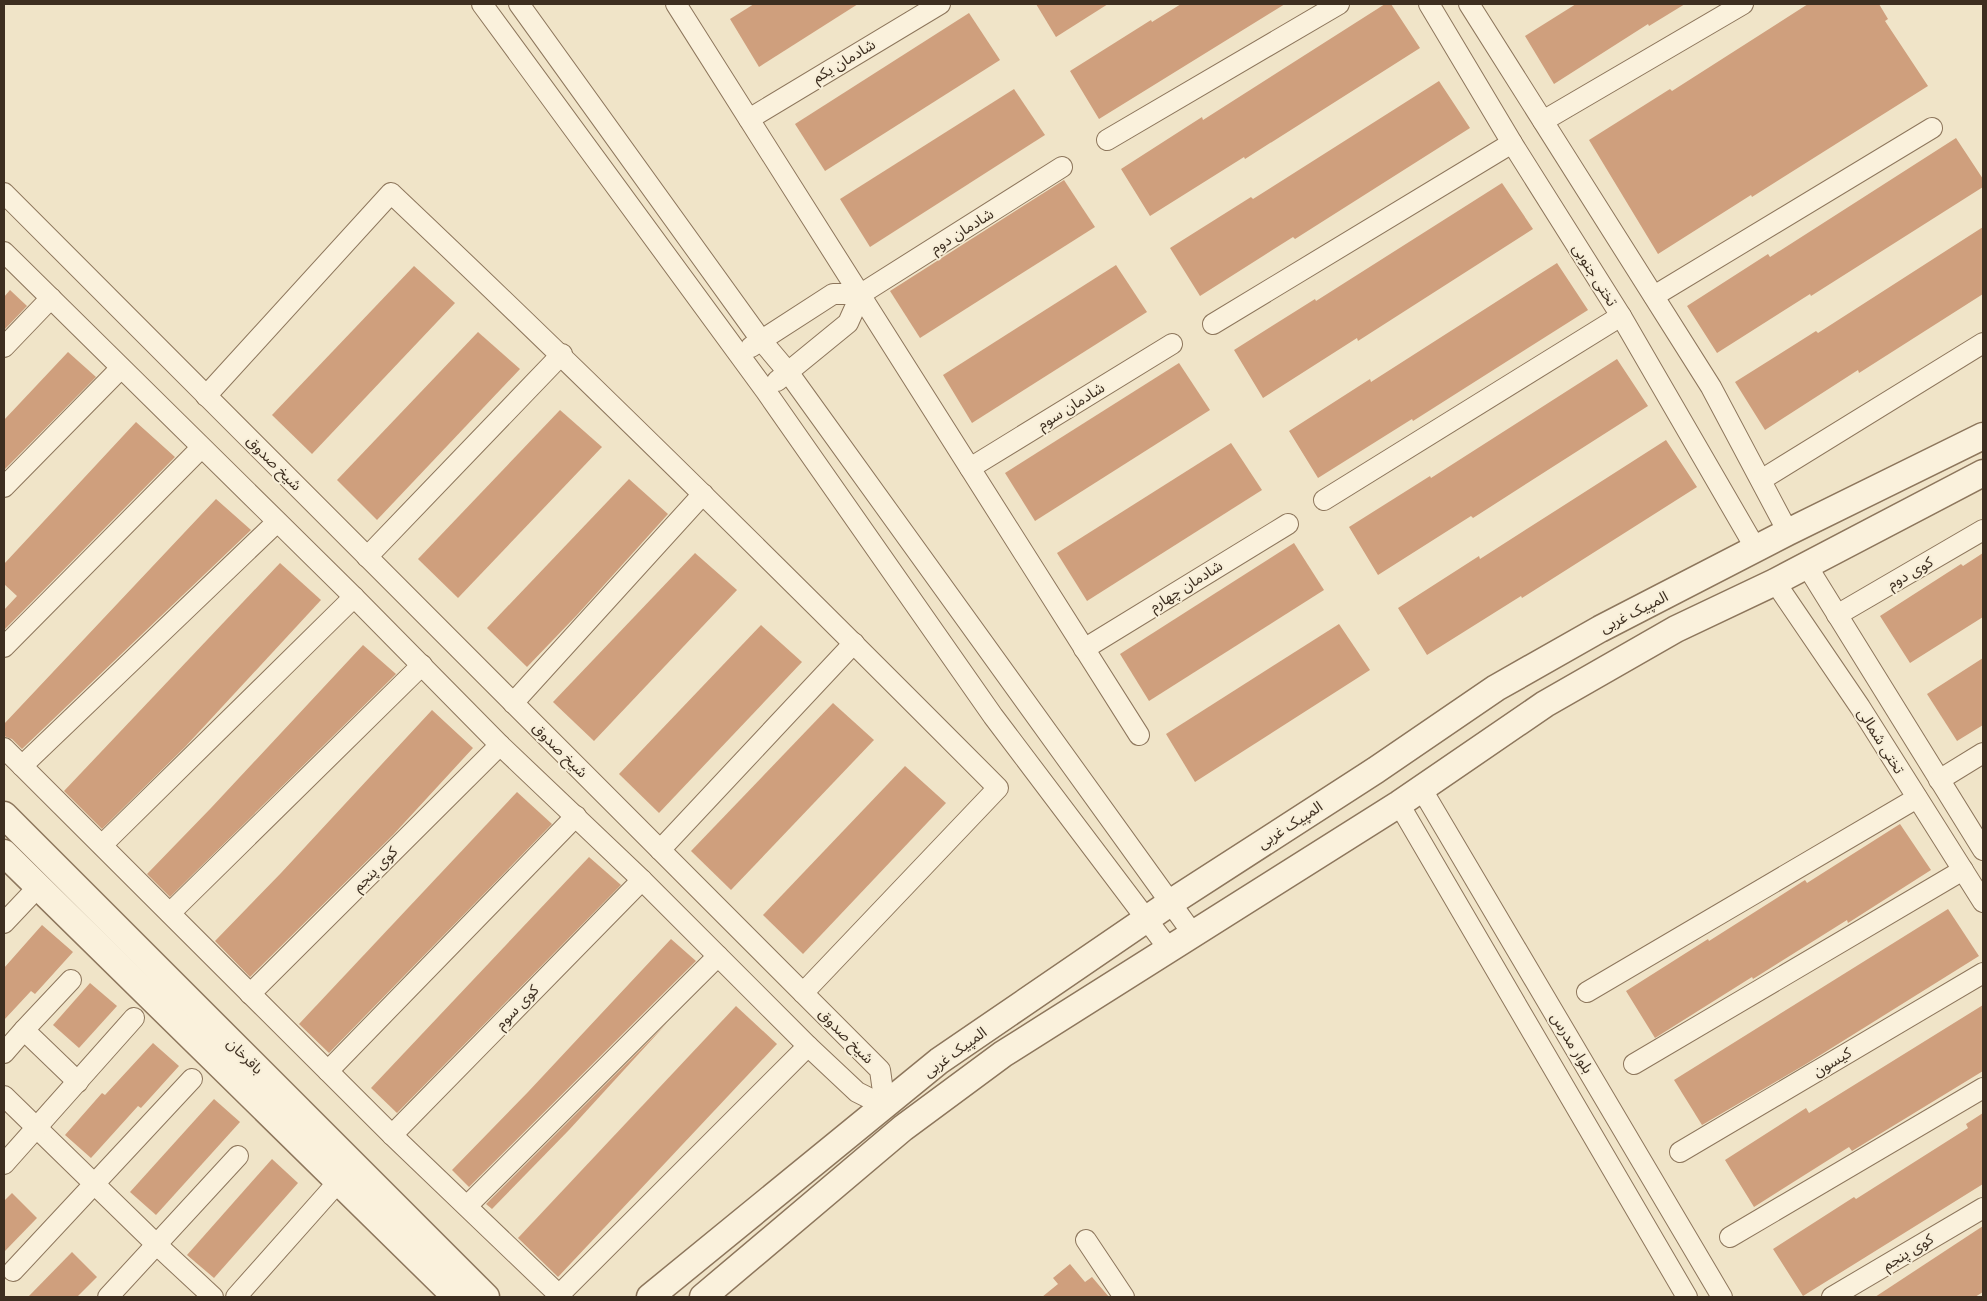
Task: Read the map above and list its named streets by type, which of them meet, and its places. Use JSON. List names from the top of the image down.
{
  "streets": {
    "street": [
      "شادمان یکم",
      "شادمان دوم",
      "تختی جنوبی",
      "شادمان سوم",
      "شیخ صدوق",
      "کوی دوم",
      "شادمان چهارم",
      "المپیک غربی",
      "تختی شمالی",
      "کوی پنجم",
      "کوی سوم",
      "بلوار مدرس",
      "باقرخان",
      "کیسون"
    ]
  },
  "crossings": [
    ["تختی جنوبی", "المپیک غربی"],
    ["شیخ صدوق", "المپیک غربی"],
    ["کوی دوم", "تختی شمالی"],
    ["المپیک غربی", "تختی شمالی"],
    ["المپیک غربی", "بلوار مدرس"]
  ]
}
